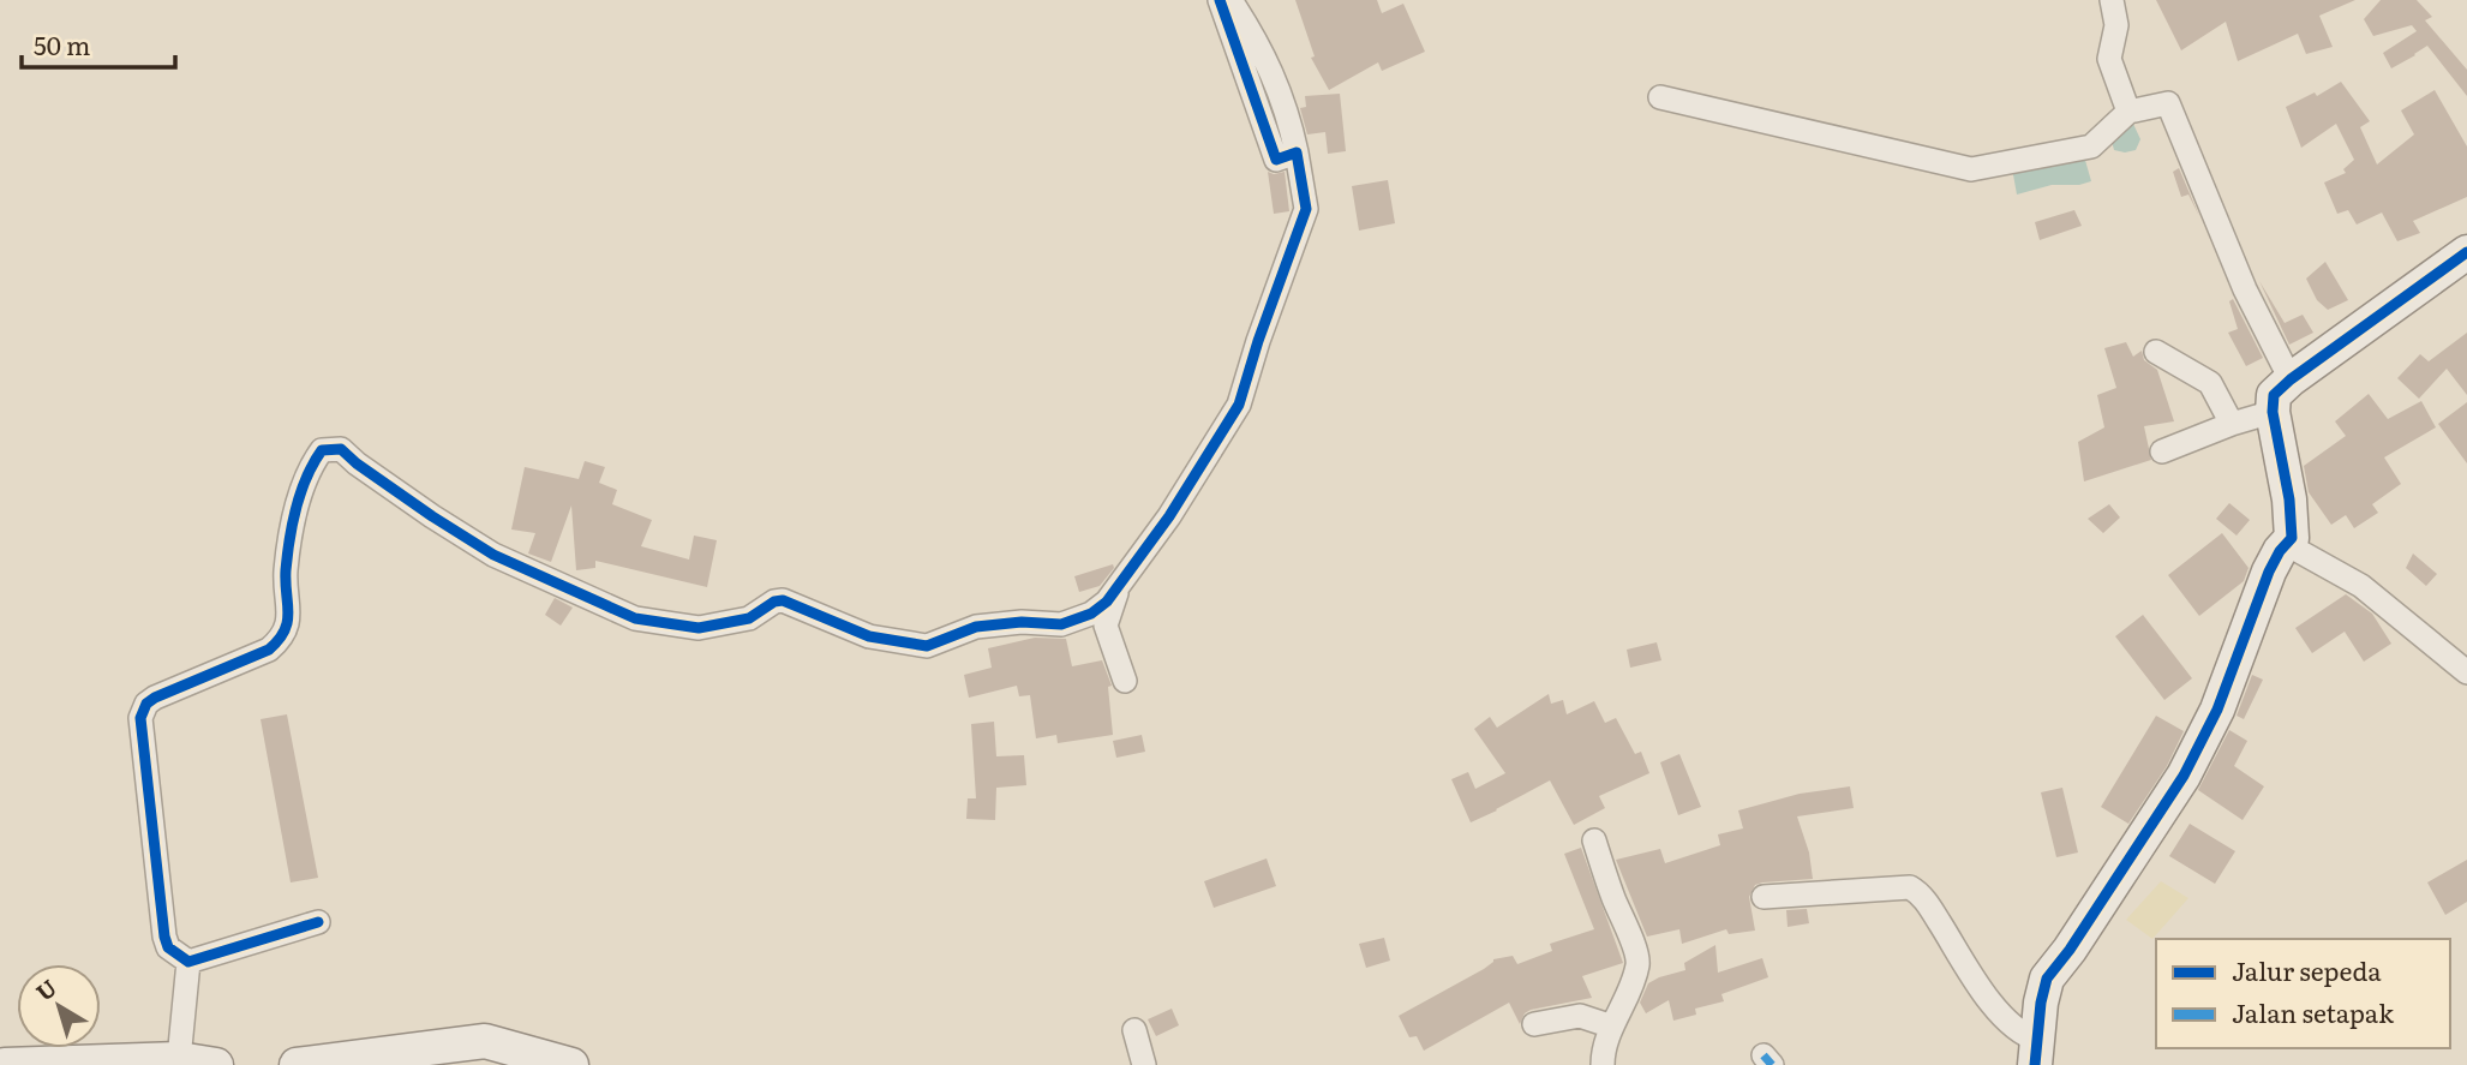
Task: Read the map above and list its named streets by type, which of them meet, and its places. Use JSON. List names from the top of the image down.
{
  "legend": ["Jalur sepeda", "Jalan setapak"],
  "scale_bar": "50 m",
  "north": "top left"
}
